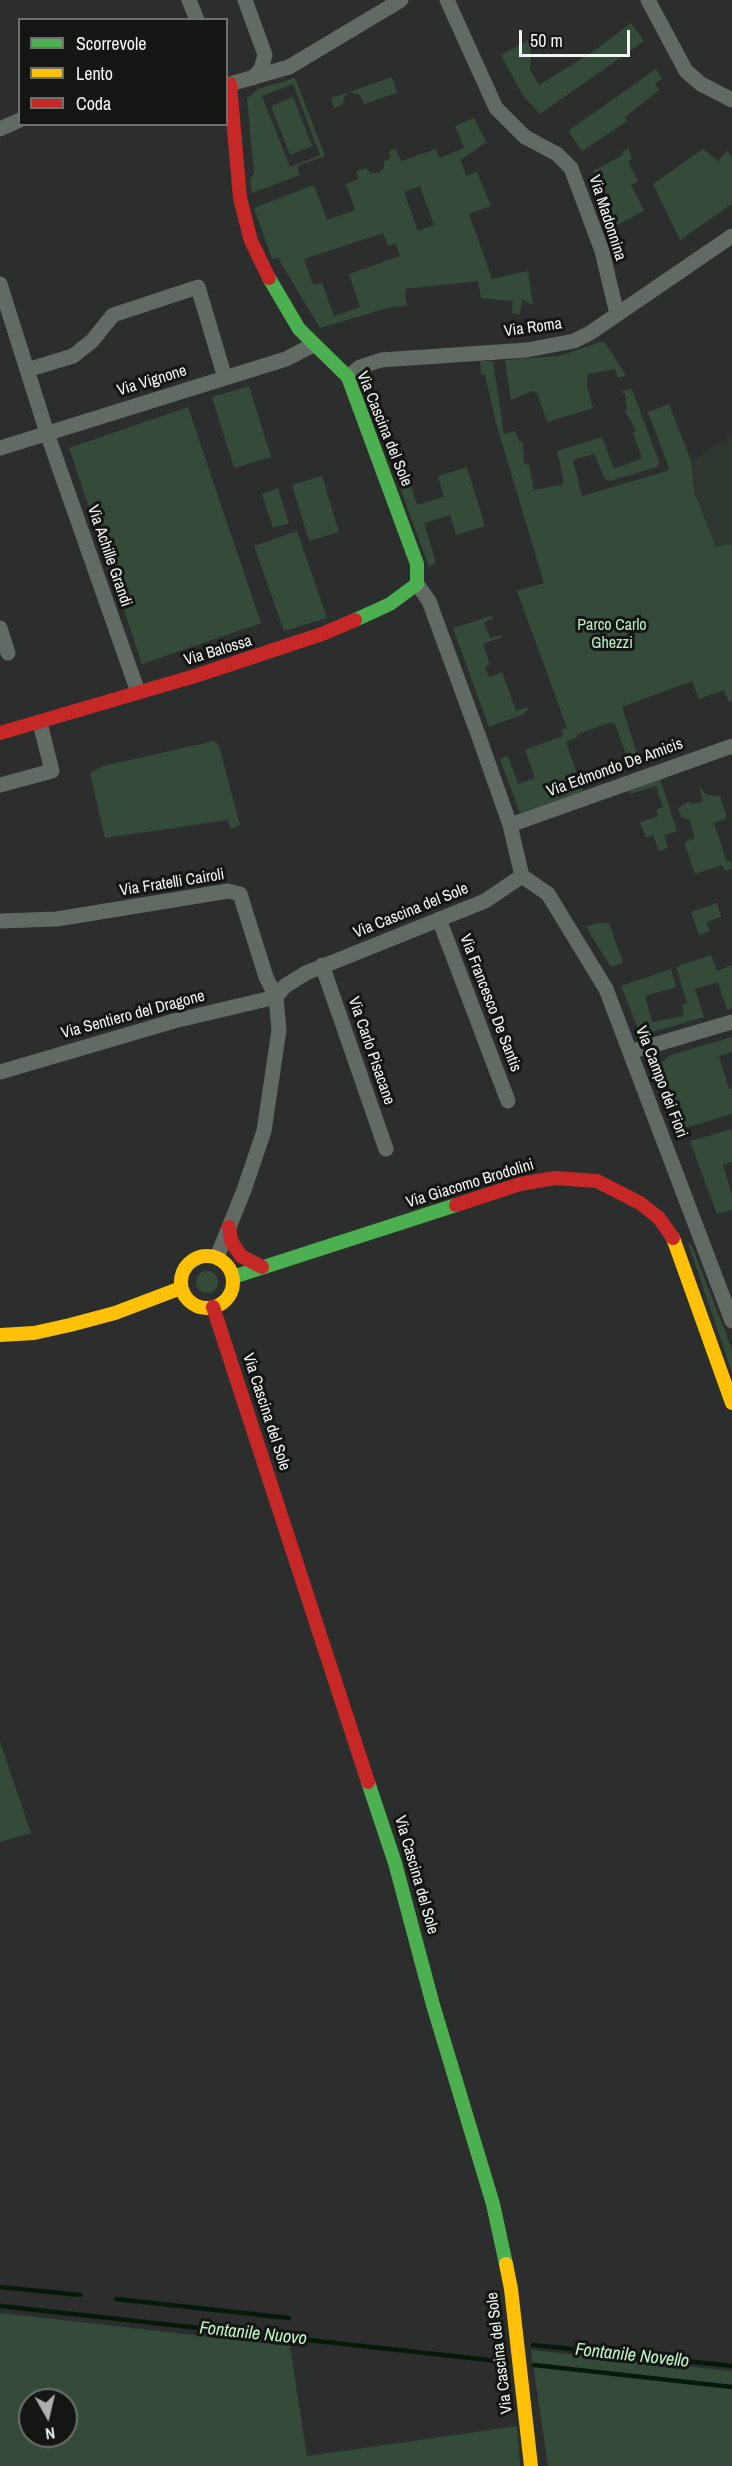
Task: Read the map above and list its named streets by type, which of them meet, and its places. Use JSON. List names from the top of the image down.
{
  "streets": {
    "street": [
      "Via Madonnina",
      "Via Roma",
      "Via Vignone",
      "Via Cascina del Sole",
      "Via Achille Grandi",
      "Via Balossa",
      "Via Edmondo De Amicis",
      "Via Fratelli Cairoli",
      "Via Francesco De Santis",
      "Via Sentiero del Dragone",
      "Via Carlo Pisacane",
      "Via Campo dei Fiori",
      "Via Giacomo Brodolini"
    ]
  },
  "crossings": [
    ["Via Madonnina", "Via Roma"],
    ["Via Roma", "Via Cascina del Sole"],
    ["Via Vignone", "Via Cascina del Sole"],
    ["Via Vignone", "Via Achille Grandi"],
    ["Via Cascina del Sole", "Via Balossa"],
    ["Via Cascina del Sole", "Via Fratelli Cairoli"],
    ["Via Cascina del Sole", "Via Francesco De Santis"],
    ["Via Cascina del Sole", "Via Sentiero del Dragone"],
    ["Via Cascina del Sole", "Via Carlo Pisacane"],
    ["Via Cascina del Sole", "Via Campo dei Fiori"],
    ["Via Cascina del Sole", "Via Giacomo Brodolini"],
    ["Via Achille Grandi", "Via Balossa"],
    ["Via Fratelli Cairoli", "Via Sentiero del Dragone"]
  ],
  "water": ["Fontanile Nuovo", "Fontanile Novello"],
  "parks": ["Parco Carlo Ghezzi"],
  "legend": ["Scorrevole", "Lento", "Coda"],
  "scale_bar": "50 m",
  "north": "bottom"
}
